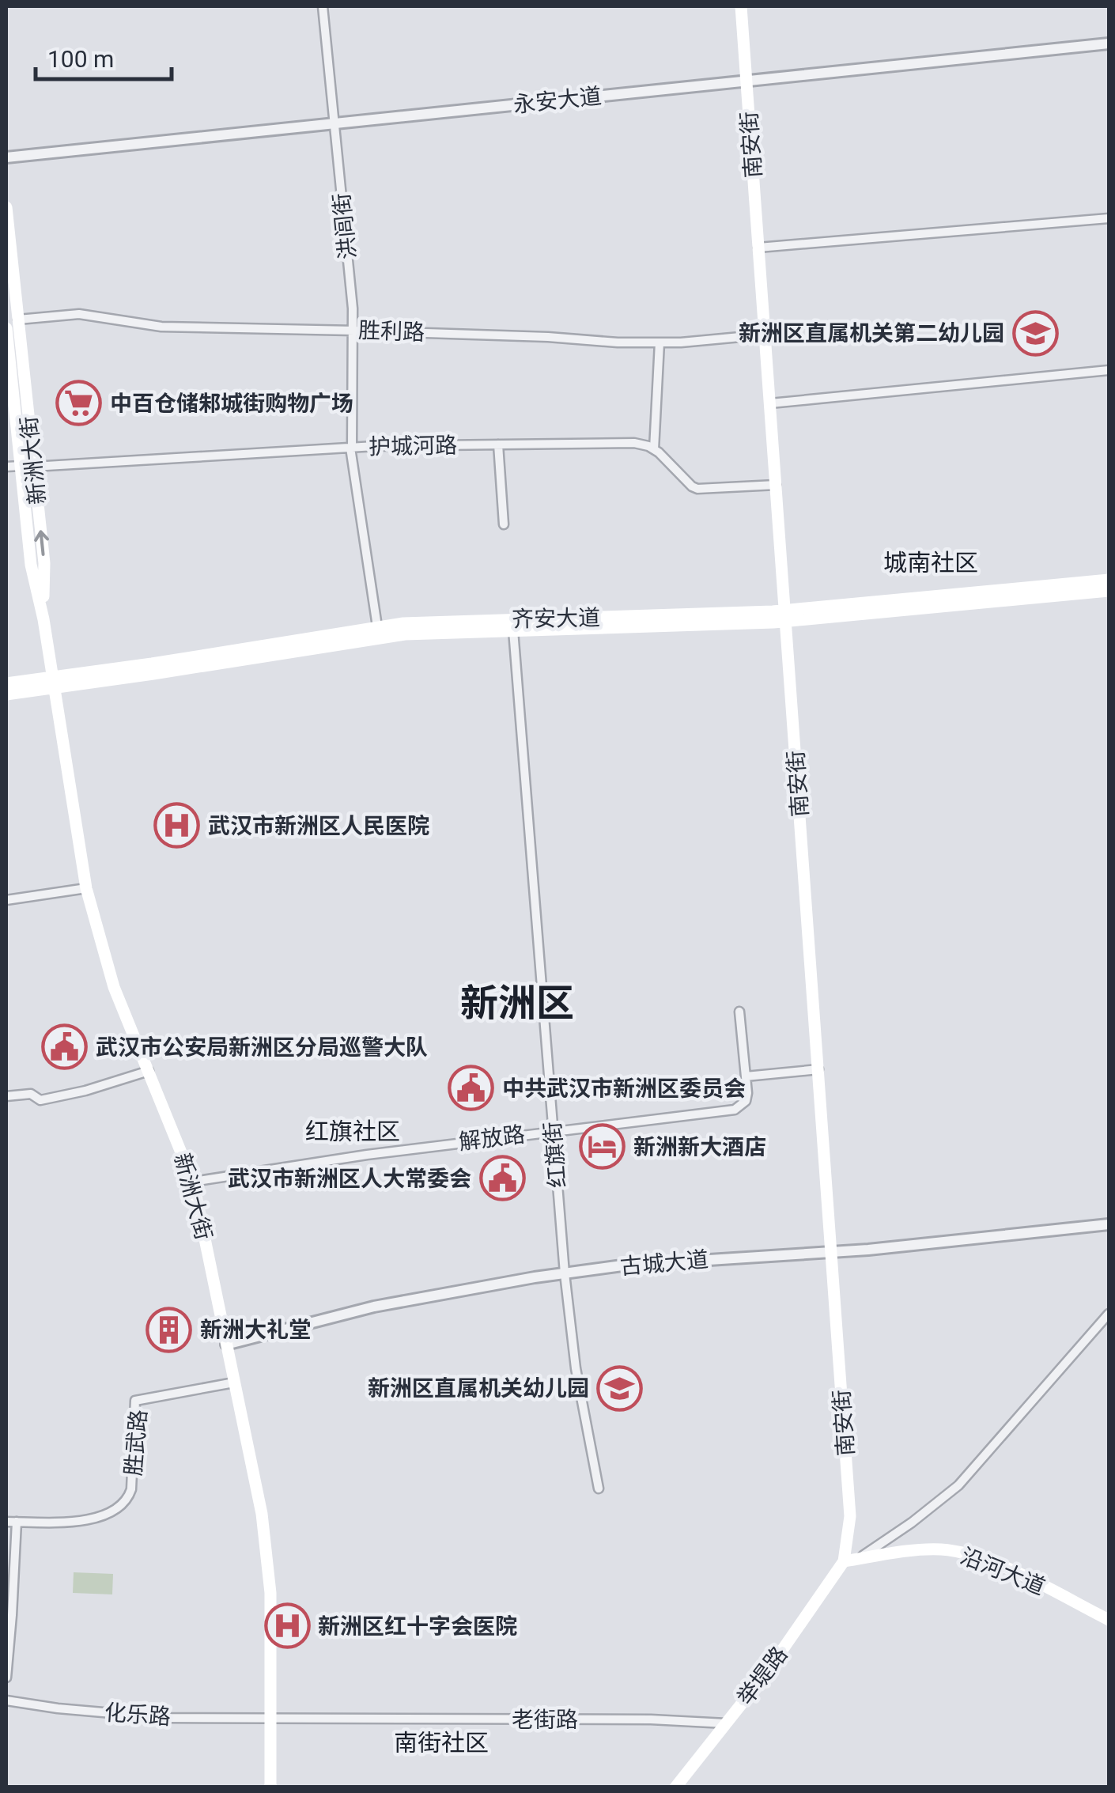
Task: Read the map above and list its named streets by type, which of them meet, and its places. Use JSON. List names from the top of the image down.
{
  "streets": {
    "main road": [
      "南安街",
      "新洲大街",
      "齐安大道",
      "沿河大道",
      "举堤路"
    ],
    "street": [
      "永安大道",
      "洪闾街",
      "胜利路",
      "护城河路",
      "解放路",
      "红旗街",
      "古城大道",
      "胜武路",
      "化乐路",
      "老街路"
    ]
  },
  "crossings": [
    ["永安大道", "南安街"],
    ["永安大道", "洪闾街"],
    ["南安街", "胜利路"],
    ["南安街", "齐安大道"],
    ["南安街", "古城大道"],
    ["南安街", "沿河大道"],
    ["南安街", "举堤路"],
    ["洪闾街", "胜利路"],
    ["洪闾街", "护城河路"],
    ["洪闾街", "齐安大道"],
    ["胜利路", "新洲大街"],
    ["护城河路", "新洲大街"],
    ["新洲大街", "齐安大道"],
    ["新洲大街", "解放路"],
    ["新洲大街", "古城大道"],
    ["新洲大街", "胜武路"],
    ["新洲大街", "化乐路"],
    ["新洲大街", "老街路"],
    ["齐安大道", "红旗街"],
    ["解放路", "红旗街"],
    ["红旗街", "古城大道"],
    ["沿河大道", "举堤路"],
    ["举堤路", "老街路"],
    ["化乐路", "老街路"]
  ],
  "districts": [
    "城南社区",
    "新洲区",
    "红旗社区",
    "南街社区"
  ],
  "places": {
    "school or university": ["新洲区直属机关第二幼儿园", "新洲区直属机关幼儿园"],
    "supermarket": ["中百仓储邾城街购物广场"],
    "hospital": ["武汉市新洲区人民医院", "新洲区红十字会医院"],
    "public building": ["武汉市公安局新洲区分局巡警大队", "中共武汉市新洲区委员会", "武汉市新洲区人大常委会"],
    "hotel": ["新洲新大酒店"],
    "building": ["新洲大礼堂"]
  },
  "scale_bar": "100 m"
}
